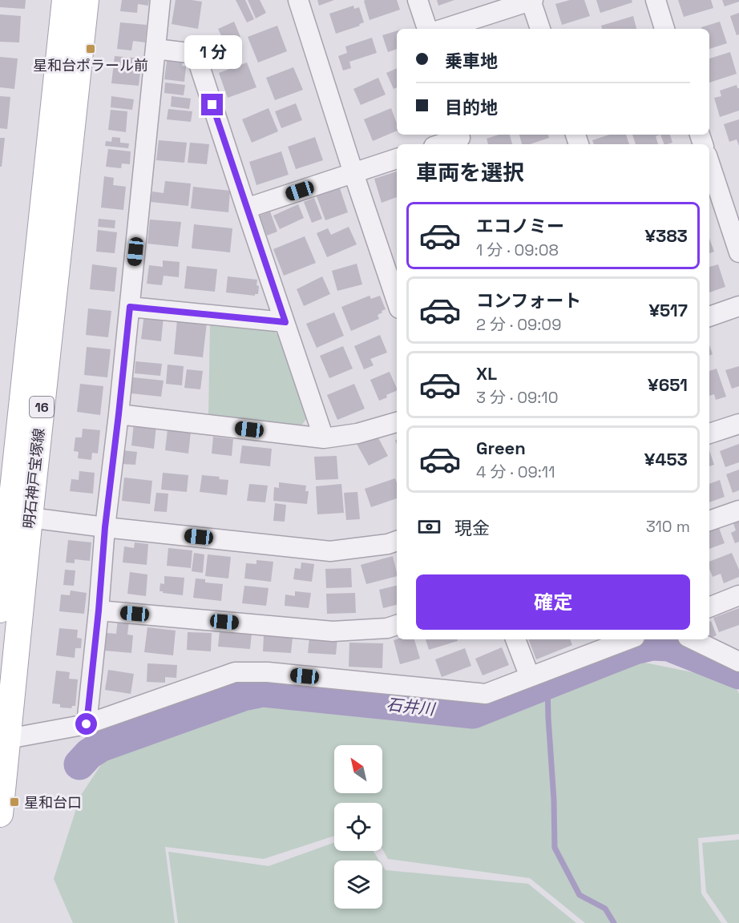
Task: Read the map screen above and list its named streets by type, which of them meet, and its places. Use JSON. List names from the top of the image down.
{
  "streets": {
    "main road": ["16", "明石神戸宝塚線"]
  },
  "water": ["石井川"],
  "places": {
    "transit": ["星和台ポラール前", "星和台口"]
  },
  "north": "top left",
  "page": {
    "banner": ["乗車地", "目的地"],
    "bubble": "1 分",
    "heading": "車両を選択",
    "list": [
      {
        "name": "エコノミー",
        "note": "1 分 · 09:08",
        "value": "¥383"
      },
      {
        "name": "コンフォート",
        "note": "2 分 · 09:09",
        "value": "¥517"
      },
      {
        "name": "XL",
        "note": "3 分 · 09:10",
        "value": "¥651"
      },
      {
        "name": "Green",
        "note": "4 分 · 09:11",
        "value": "¥453"
      }
    ],
    "pay": ["現金", "310 m"],
    "buttons": "確定"
  }
}
